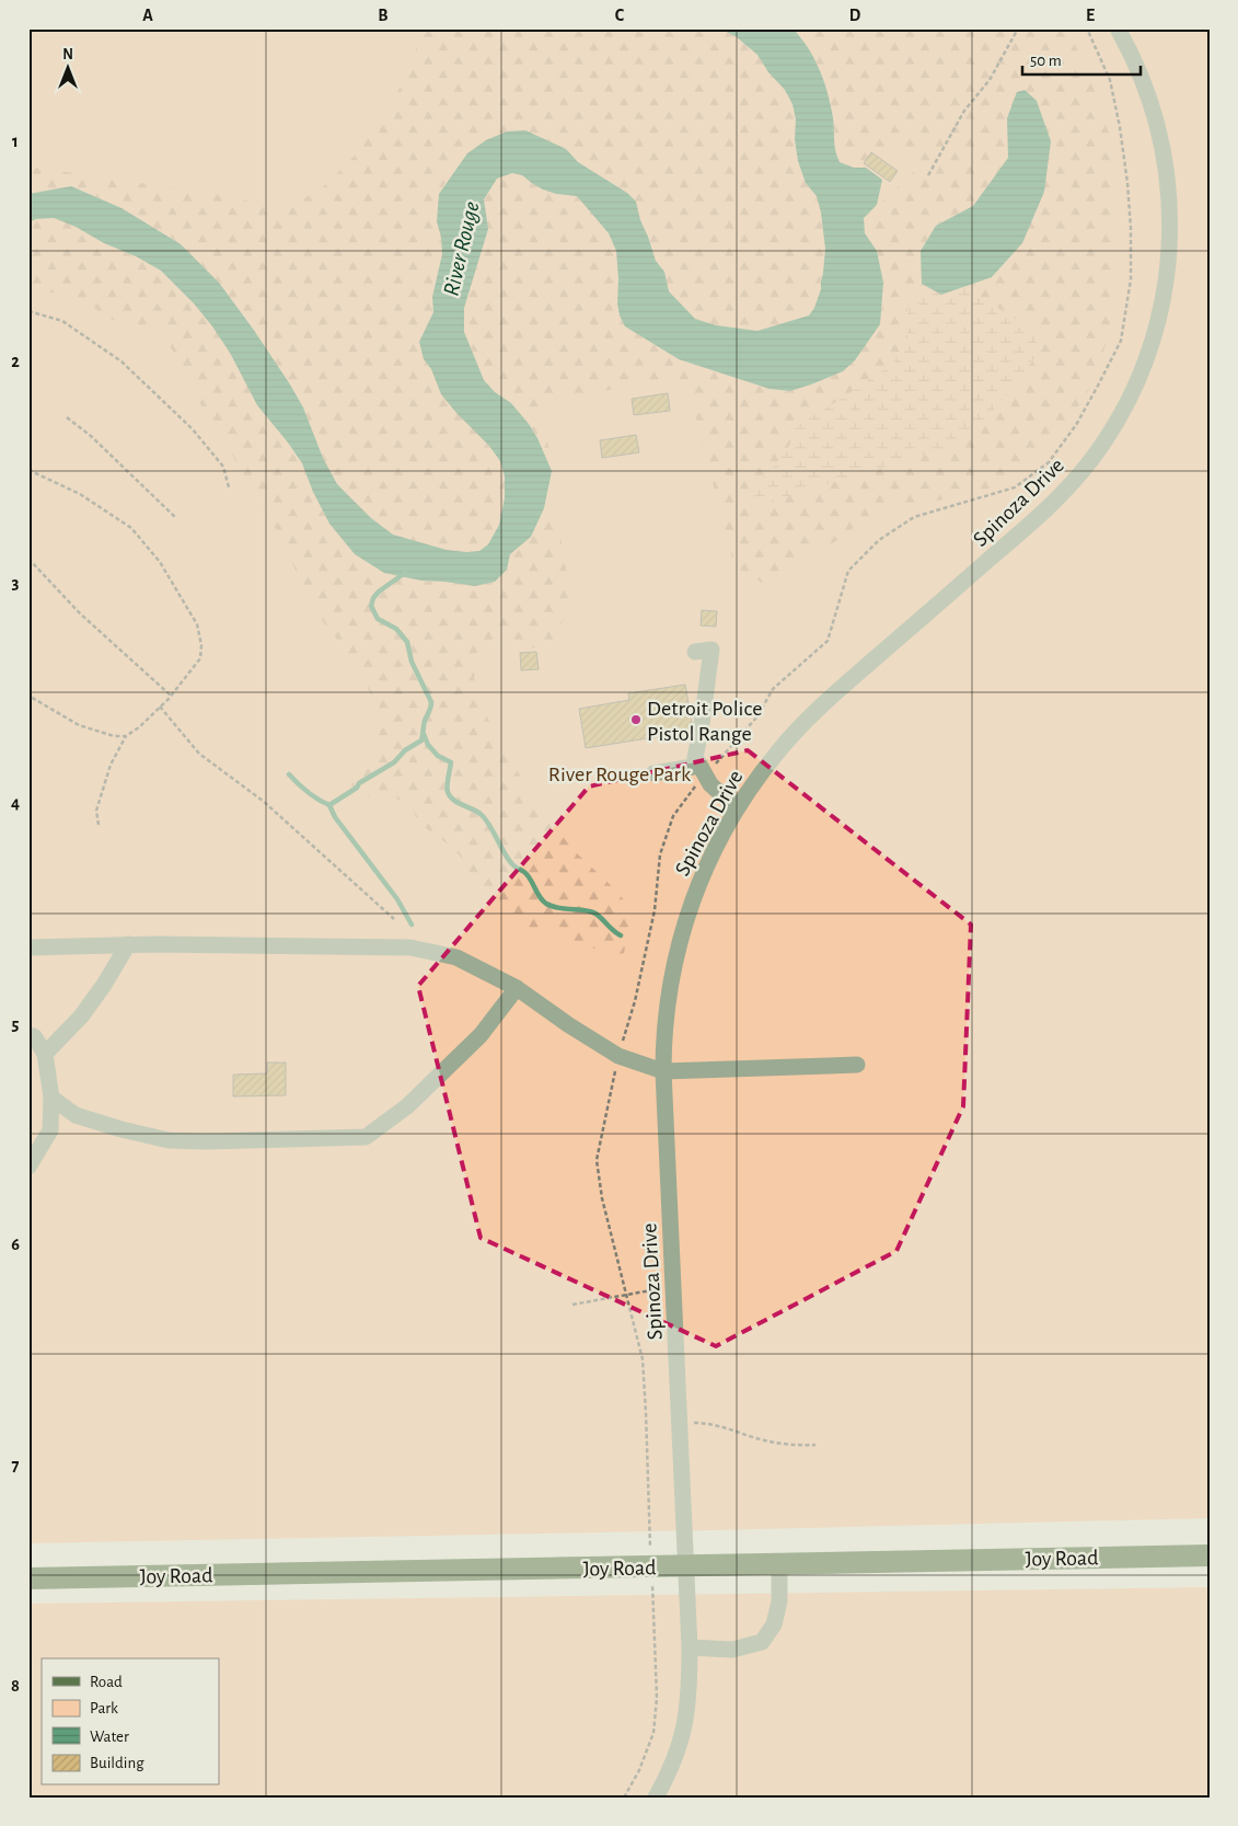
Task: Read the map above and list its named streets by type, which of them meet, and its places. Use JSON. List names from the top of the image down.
{
  "streets": {
    "main road": ["Joy Road"],
    "street": ["Spinoza Drive"]
  },
  "crossings": [
    ["Spinoza Drive", "Joy Road"]
  ],
  "water": ["River Rouge"],
  "parks": ["River Rouge Park"],
  "places": ["Detroit Police Pistol Range"],
  "legend": [
    "Road",
    "Park",
    "Water",
    "Building"
  ],
  "scale_bar": "50 m",
  "north": "top",
  "grid": {
    "columns": [
      "A",
      "B",
      "C",
      "D",
      "E"
    ],
    "rows": [
      "1",
      "2",
      "3",
      "4",
      "5",
      "6",
      "7",
      "8"
    ]
  }
}
